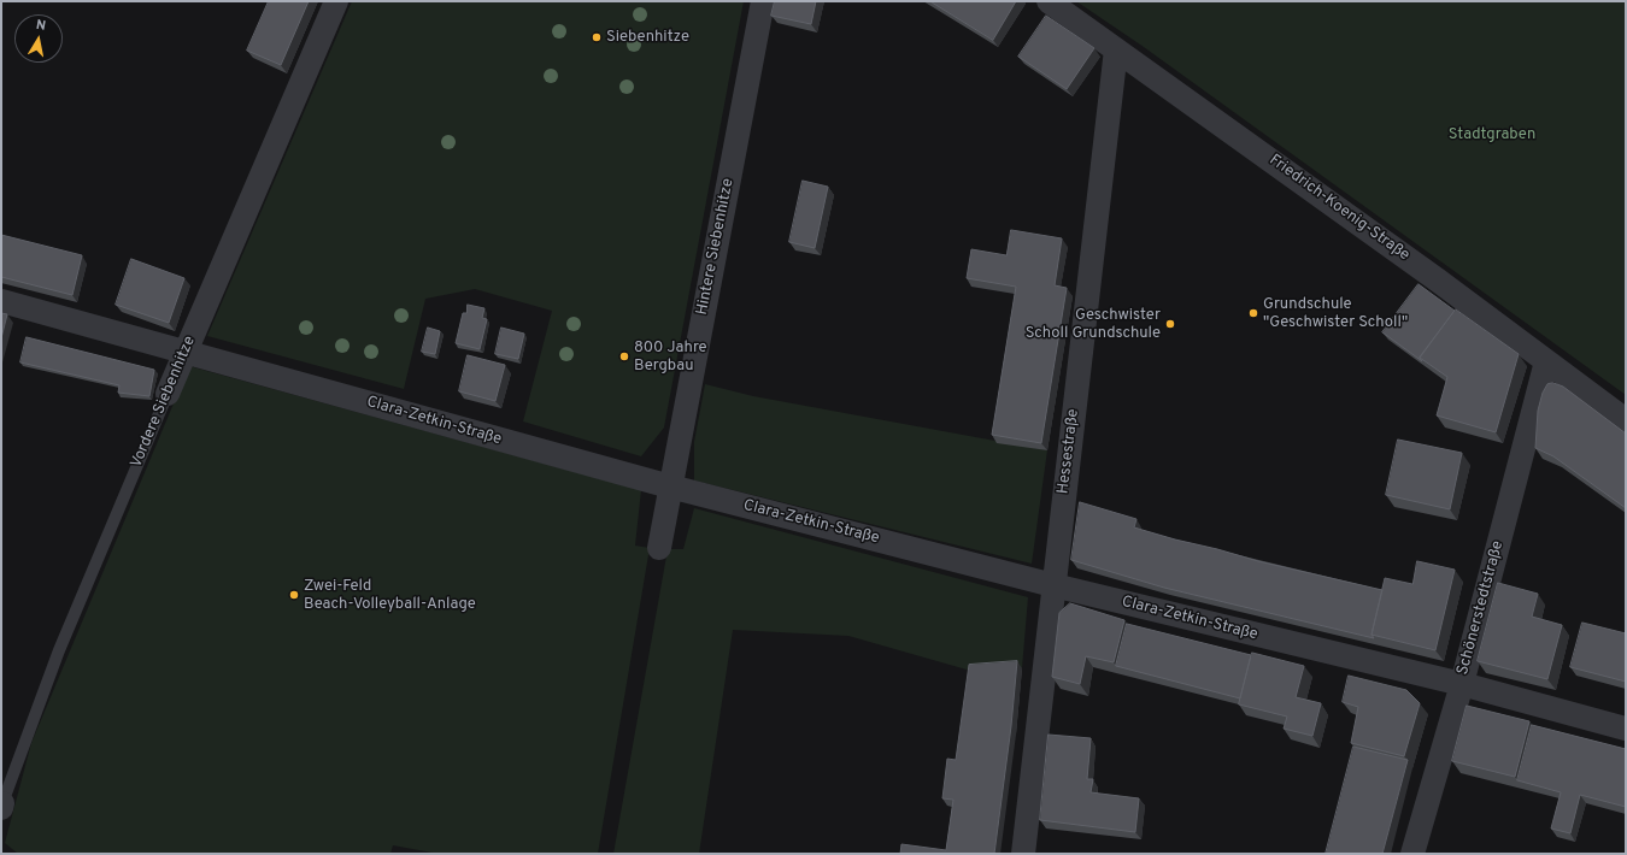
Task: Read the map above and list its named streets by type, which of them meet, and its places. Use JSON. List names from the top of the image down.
{
  "streets": {
    "street": [
      "Friedrich-Koenig-Straße",
      "Hintere Siebenhitze",
      "Vordere Siebenhitze",
      "Clara-Zetkin-Straße",
      "Hessestraße",
      "Schönerstedtstraße"
    ]
  },
  "crossings": [
    ["Friedrich-Koenig-Straße", "Hessestraße"],
    ["Friedrich-Koenig-Straße", "Schönerstedtstraße"],
    ["Hintere Siebenhitze", "Clara-Zetkin-Straße"],
    ["Vordere Siebenhitze", "Clara-Zetkin-Straße"],
    ["Clara-Zetkin-Straße", "Hessestraße"],
    ["Clara-Zetkin-Straße", "Schönerstedtstraße"]
  ],
  "parks": ["Stadtgraben"],
  "places": [
    "Siebenhitze",
    "Grundschule \"Geschwister Scholl\"",
    "Geschwister Scholl Grundschule",
    "800 Jahre Bergbau",
    "Zwei-Feld Beach-Volleyball-Anlage"
  ],
  "north": "top"
}
